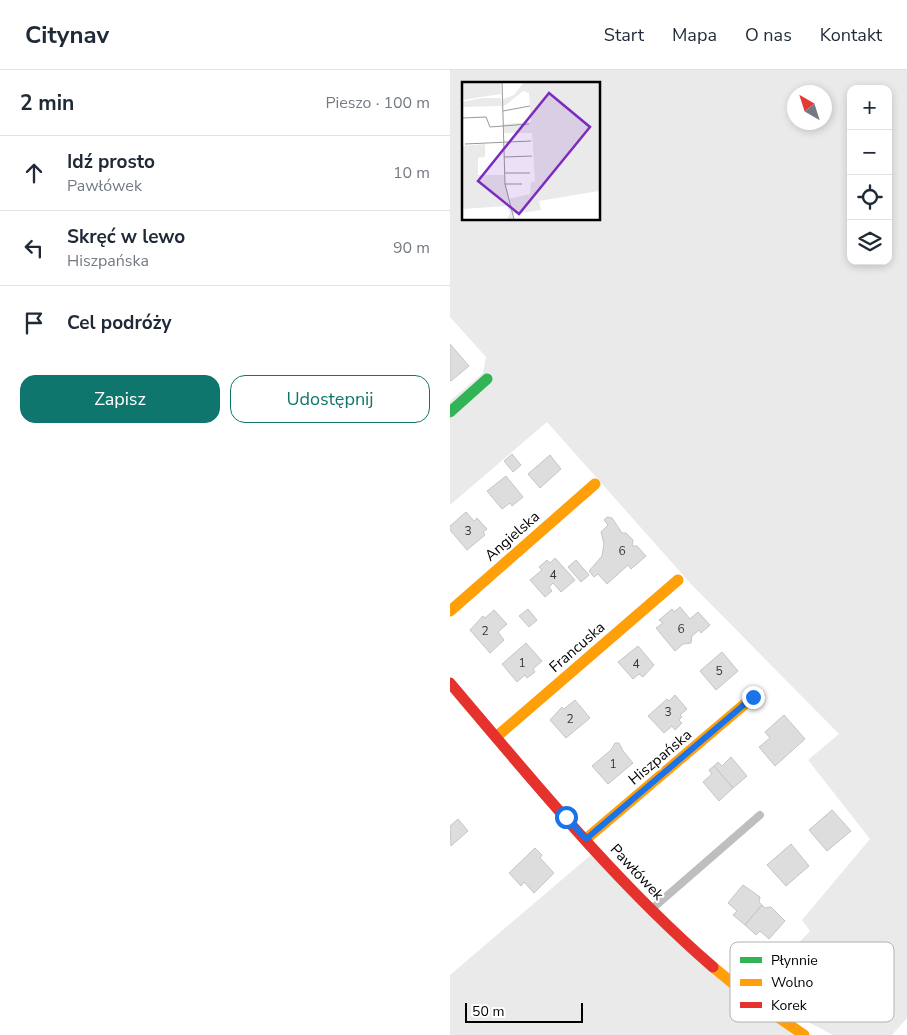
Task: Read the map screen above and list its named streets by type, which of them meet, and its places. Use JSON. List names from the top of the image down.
{
  "streets": {
    "street": [
      "Angielska",
      "Francuska",
      "Hiszpańska",
      "Pawłówek"
    ]
  },
  "crossings": [
    ["Francuska", "Pawłówek"],
    ["Hiszpańska", "Pawłówek"]
  ],
  "house_numbers": [
    "3",
    "6",
    "4",
    "6",
    "2",
    "1",
    "4",
    "5",
    "3",
    "2",
    "1"
  ],
  "legend": ["Płynnie", "Wolno", "Korek"],
  "scale_bar": "50 m",
  "north": "top left",
  "page": {
    "header": "Citynav",
    "nav": [
      "Start",
      "Mapa",
      "O nas",
      "Kontakt"
    ],
    "heading": ["2 min", "Pieszo · 100 m"],
    "map_buttons": ["+", "−"],
    "list": [
      ["Idź prosto", "Pawłówek", "10 m"],
      ["Skręć w lewo", "Hiszpańska", "90 m"],
      "Cel podróży"
    ],
    "buttons": ["Zapisz", "Udostępnij"],
    "scale": "50 m"
  }
}
